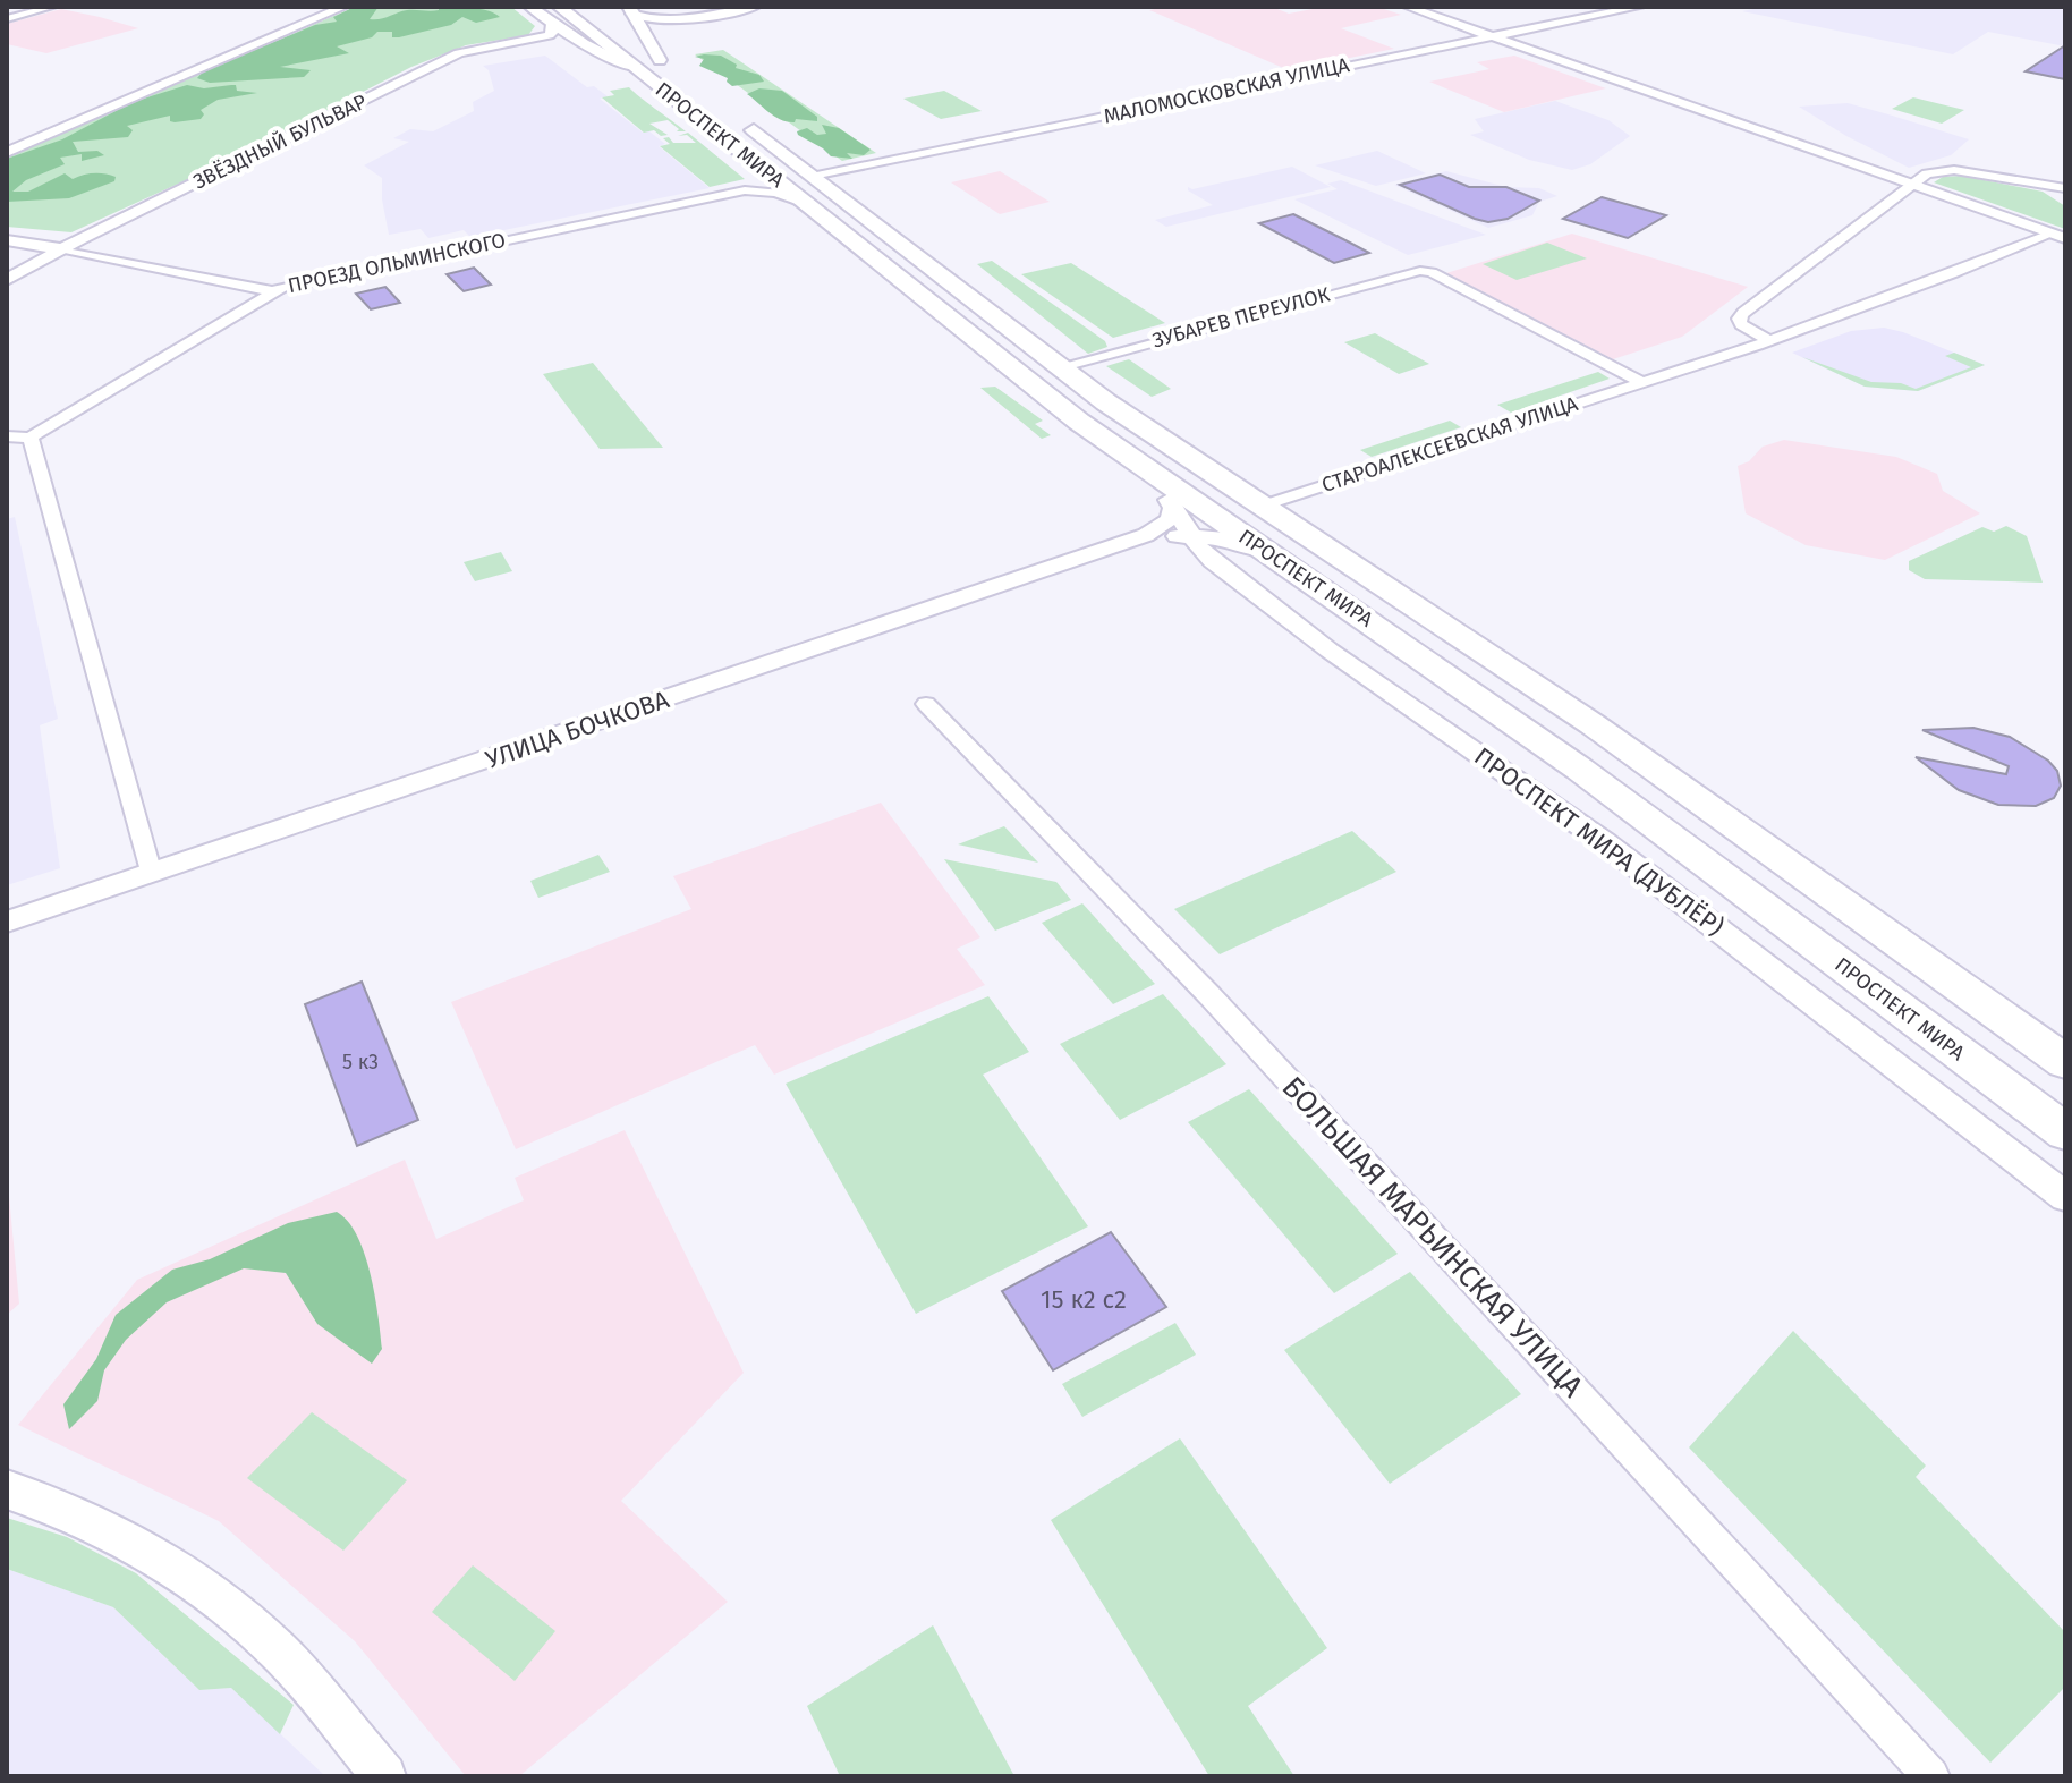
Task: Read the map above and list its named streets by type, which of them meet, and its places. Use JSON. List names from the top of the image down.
{
  "streets": {
    "main road": ["ПРОСПЕКТ МИРА"],
    "street": [
      "МАЛОМОСКОВСКАЯ УЛИЦА",
      "ЗВЁЗДНЫЙ БУЛЬВАР",
      "ПРОЕЗД ОЛЬМИНСКОГО",
      "ЗУБАРЕВ ПЕРЕУЛОК",
      "СТАРОАЛЕКСЕЕВСКАЯ УЛИЦА",
      "УЛИЦА БОЧКОВА",
      "ПРОСПЕКТ МИРА (ДУБЛЁР)",
      "БОЛЬШАЯ МАРЬИНСКАЯ УЛИЦА"
    ]
  },
  "crossings": [
    ["МАЛОМОСКОВСКАЯ УЛИЦА", "ПРОСПЕКТ МИРА"],
    ["ПРОСПЕКТ МИРА", "ПРОЕЗД ОЛЬМИНСКОГО"],
    ["ПРОСПЕКТ МИРА", "ЗУБАРЕВ ПЕРЕУЛОК"],
    ["ПРОСПЕКТ МИРА", "СТАРОАЛЕКСЕЕВСКАЯ УЛИЦА"],
    ["ПРОСПЕКТ МИРА", "УЛИЦА БОЧКОВА"],
    ["ПРОСПЕКТ МИРА", "ПРОСПЕКТ МИРА (ДУБЛЁР)"],
    ["ЗУБАРЕВ ПЕРЕУЛОК", "СТАРОАЛЕКСЕЕВСКАЯ УЛИЦА"],
    ["УЛИЦА БОЧКОВА", "ПРОСПЕКТ МИРА (ДУБЛЁР)"]
  ],
  "house_numbers": ["5 к3", "15 к2 с2"]
}
